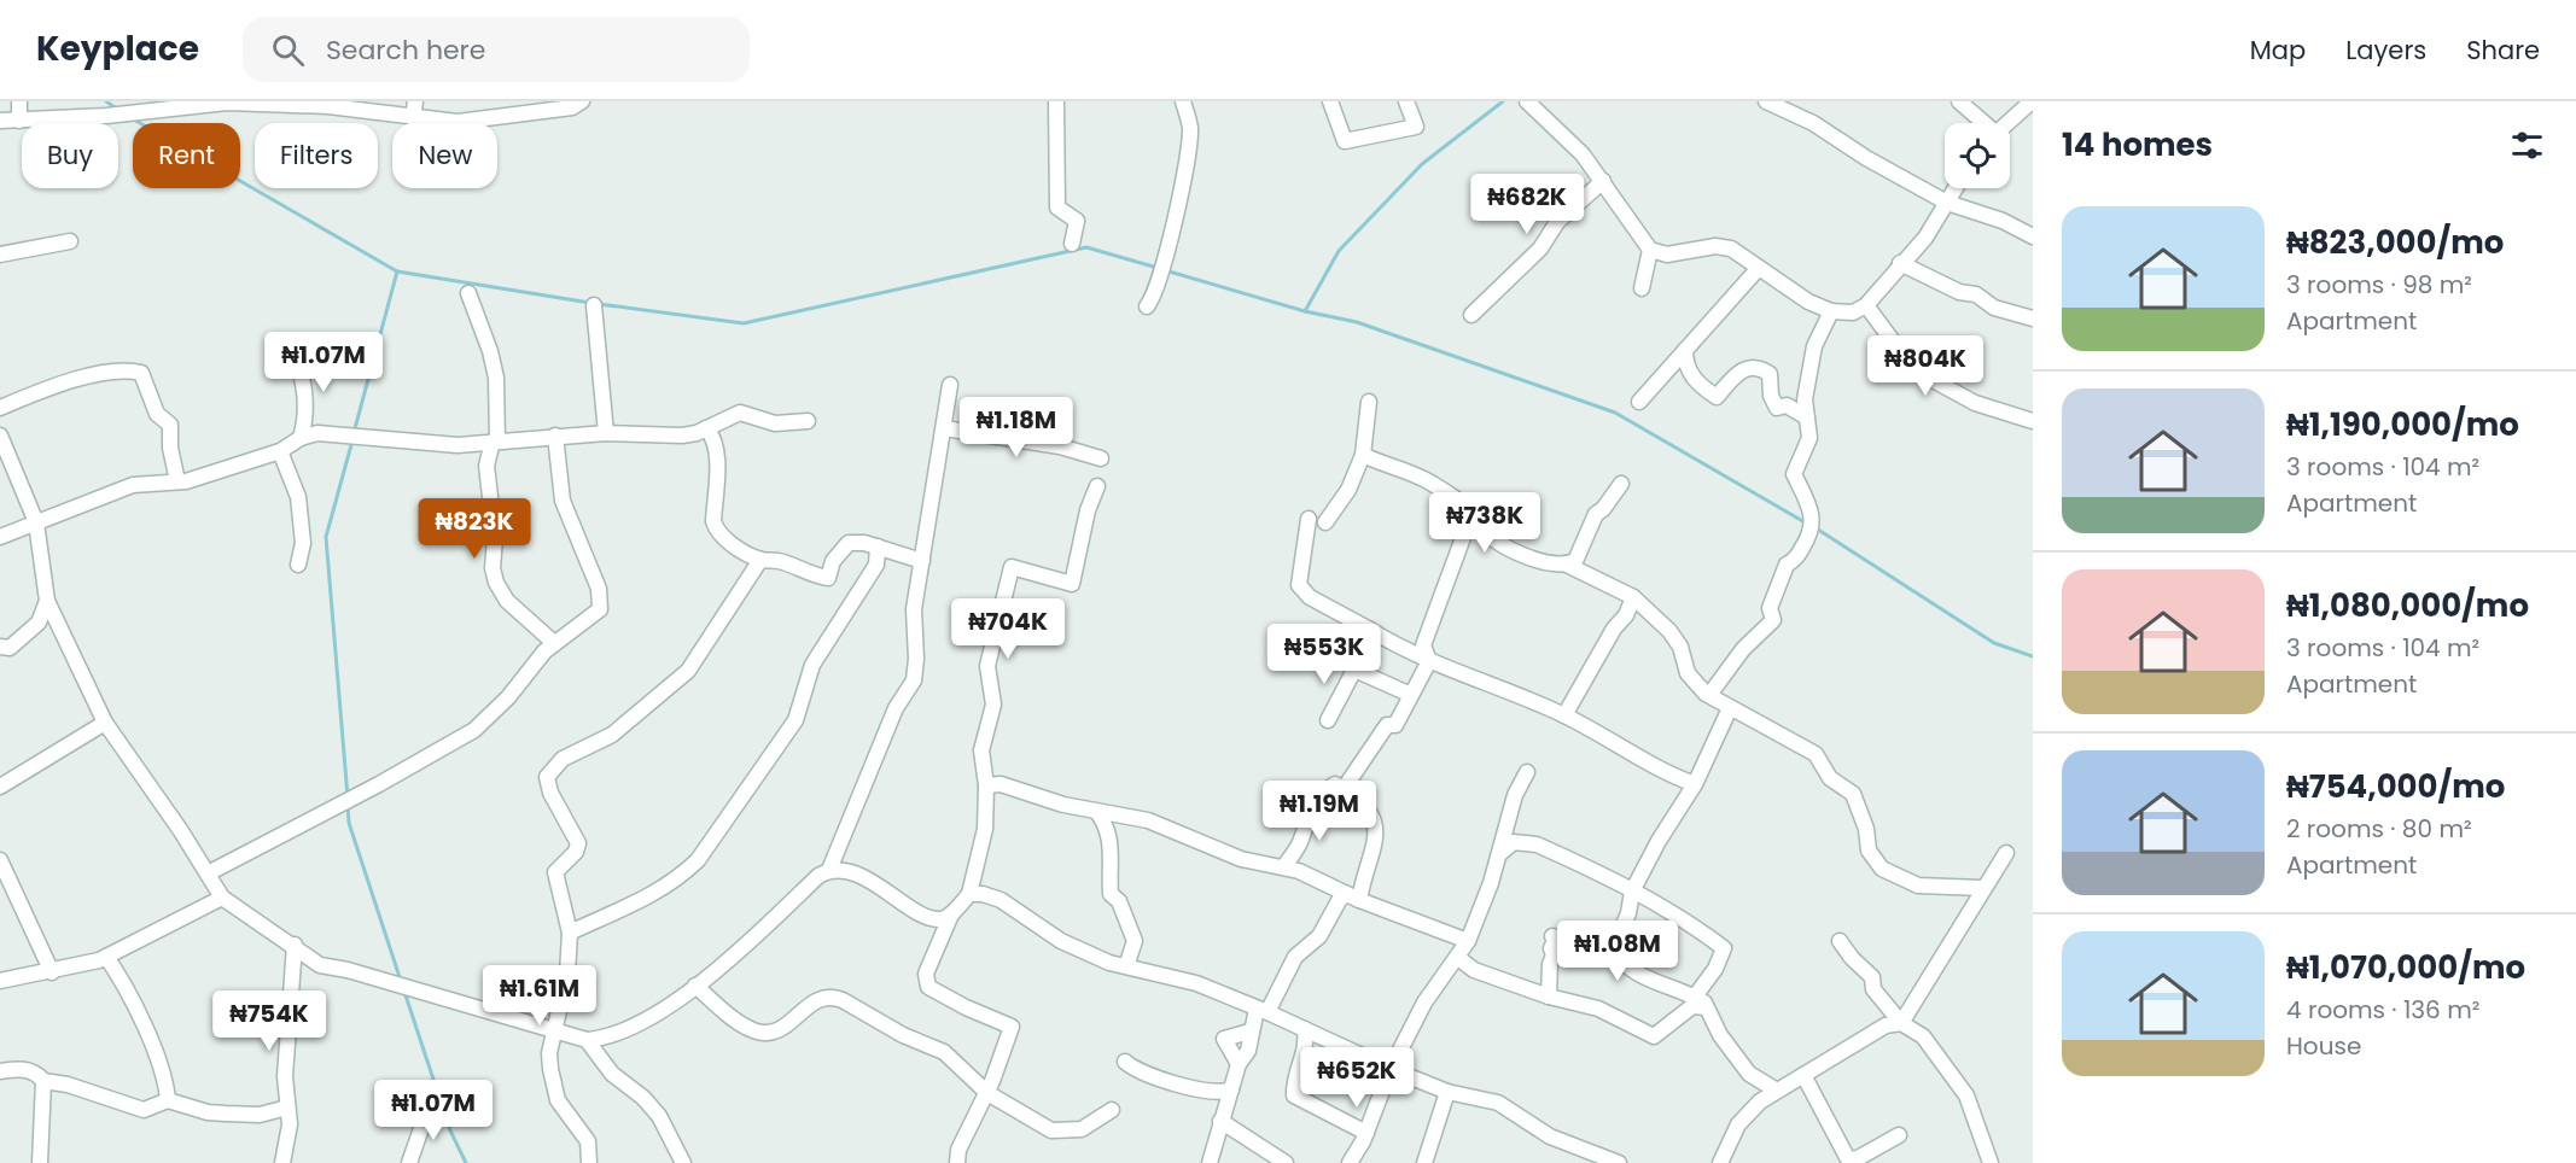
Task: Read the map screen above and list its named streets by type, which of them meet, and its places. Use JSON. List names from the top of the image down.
{
  "page": {
    "header": "Keyplace",
    "search": "Search here",
    "nav": ["Map", "Layers", "Share"],
    "heading": "14 homes",
    "chip": [
      "Buy",
      "Rent",
      "Filters",
      "New"
    ],
    "price": [
      "₦682K",
      "₦1.07M",
      "₦804K",
      "₦1.18M",
      "₦738K",
      "₦823K",
      "₦704K",
      "₦553K",
      "₦1.19M",
      "₦1.08M",
      "₦1.61M",
      "₦754K",
      "₦652K",
      "₦1.07M"
    ],
    "list": [
      {
        "name": "₦823,000/mo",
        "note": "3 rooms · 98 m² · Apartment"
      },
      {
        "name": "₦1,190,000/mo",
        "note": "3 rooms · 104 m² · Apartment"
      },
      {
        "name": "₦1,080,000/mo",
        "note": "3 rooms · 104 m² · Apartment"
      },
      {
        "name": "₦754,000/mo",
        "note": "2 rooms · 80 m² · Apartment"
      },
      {
        "name": "₦1,070,000/mo",
        "note": "4 rooms · 136 m² · House"
      }
    ]
  }
}
